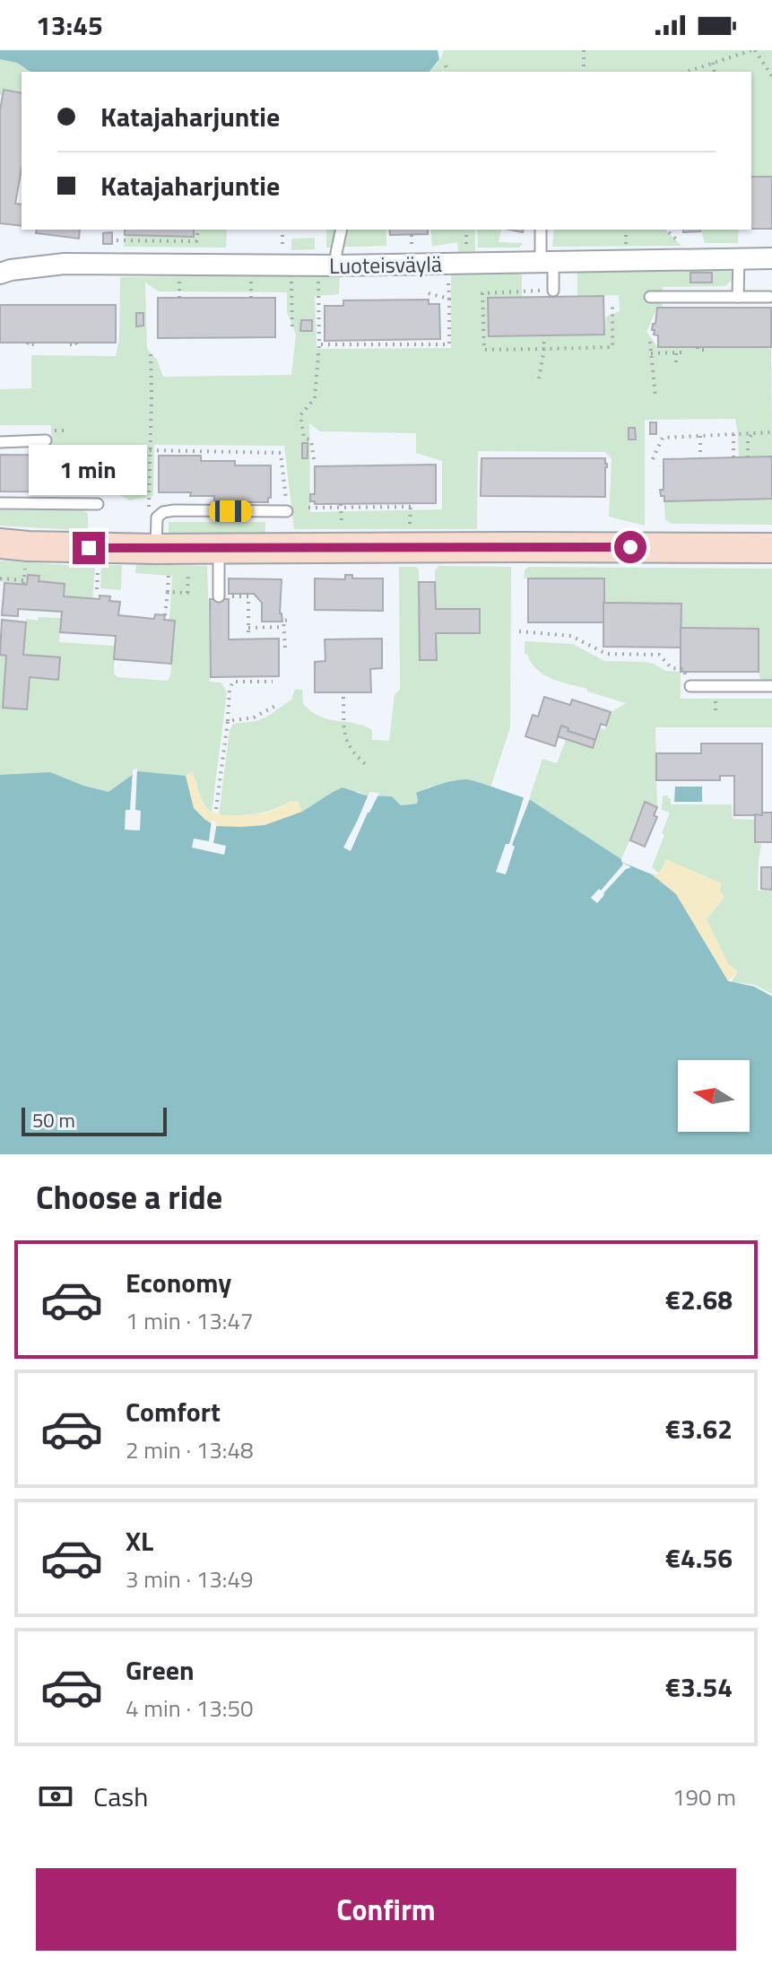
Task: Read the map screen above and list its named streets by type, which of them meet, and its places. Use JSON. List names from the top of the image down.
{
  "streets": {
    "street": ["Luoteisväylä"]
  },
  "scale_bar": "50 m",
  "north": "left",
  "page": {
    "status": "13:45",
    "banner": ["Katajaharjuntie", "Katajaharjuntie"],
    "bubble": "1 min",
    "scale": "50 m",
    "heading": "Choose a ride",
    "list": [
      {
        "name": "Economy",
        "note": "1 min · 13:47",
        "value": "€2.68"
      },
      {
        "name": "Comfort",
        "note": "2 min · 13:48",
        "value": "€3.62"
      },
      {
        "name": "XL",
        "note": "3 min · 13:49",
        "value": "€4.56"
      },
      {
        "name": "Green",
        "note": "4 min · 13:50",
        "value": "€3.54"
      }
    ],
    "pay": ["Cash", "190 m"],
    "buttons": "Confirm"
  }
}
